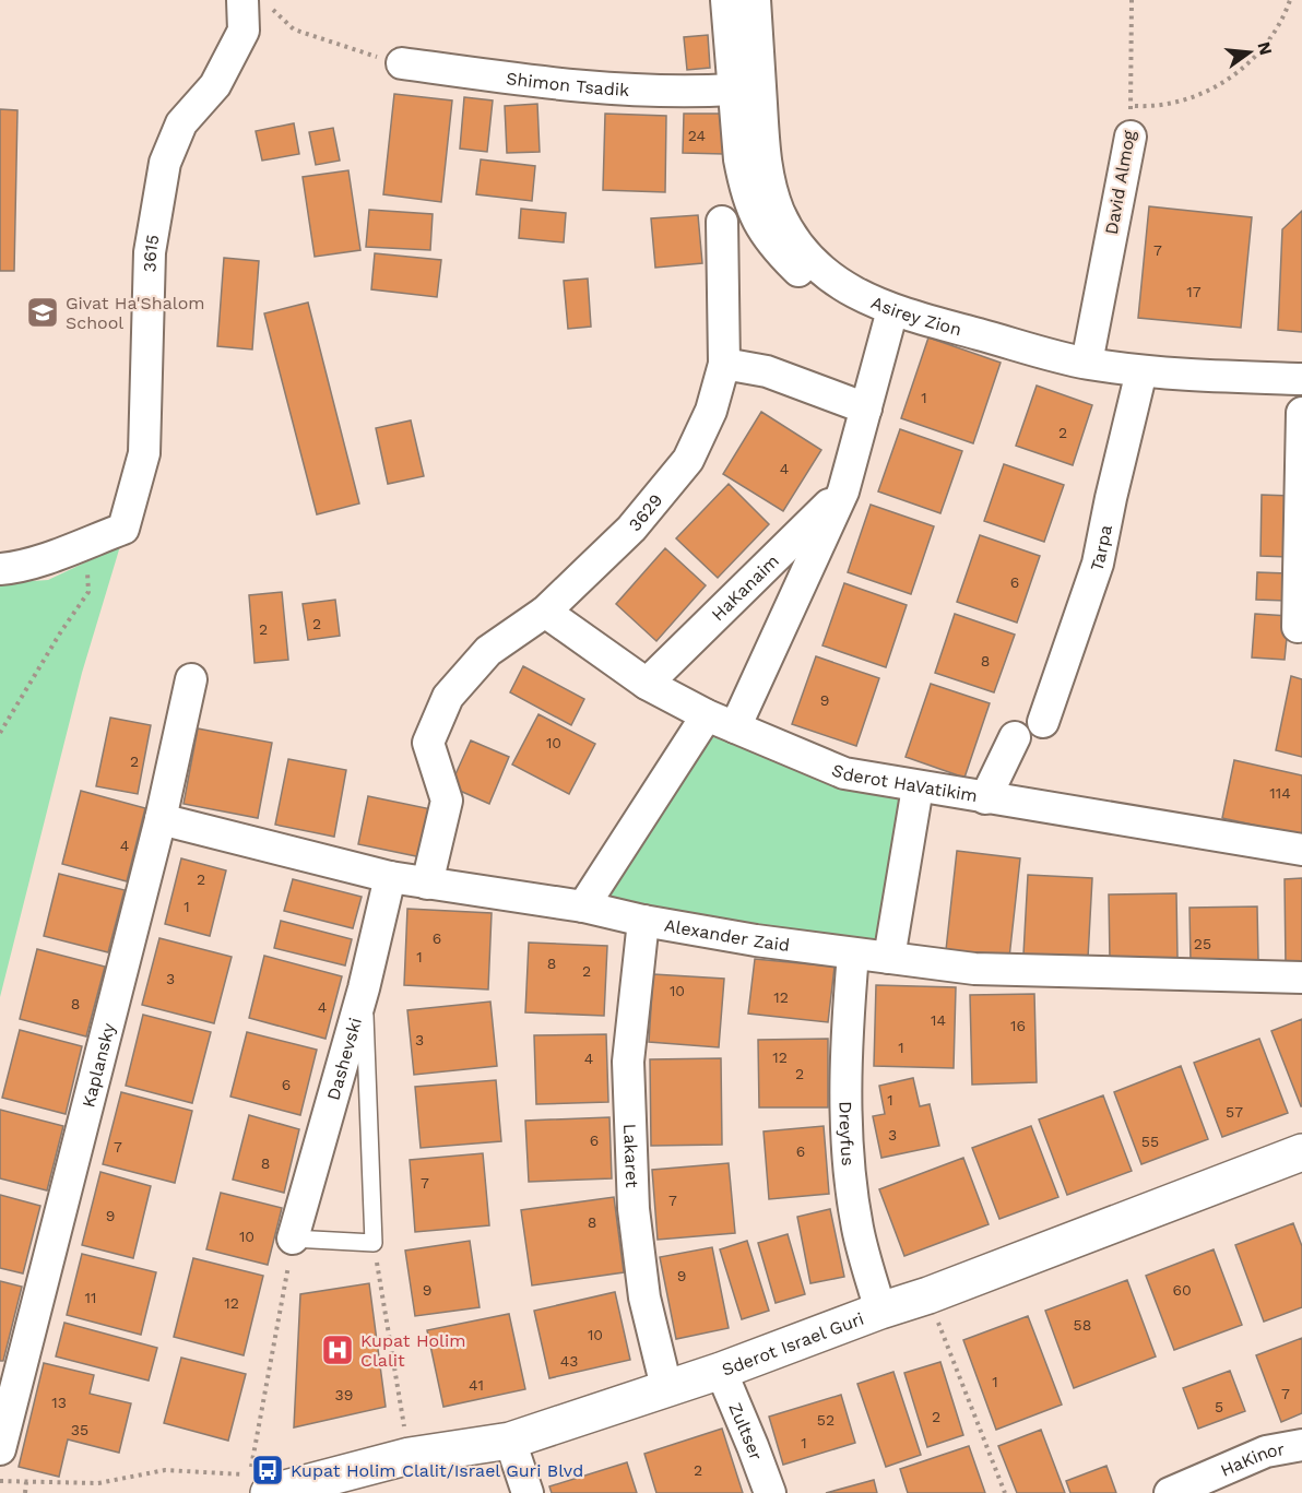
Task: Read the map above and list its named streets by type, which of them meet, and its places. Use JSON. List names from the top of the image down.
{
  "streets": {
    "street": [
      "Shimon Tsadik",
      "David Almog",
      "3615",
      "Asirey Zion",
      "3629",
      "Tarpa",
      "HaKanaim",
      "Sderot HaVatikim",
      "Alexander Zaid",
      "Dashevski",
      "Kaplansky",
      "Dreyfus",
      "Lakaret",
      "Sderot Israel Guri",
      "Zultser",
      "HaKinor"
    ]
  },
  "crossings": [
    ["David Almog", "Asirey Zion"],
    ["Asirey Zion", "Tarpa"],
    ["Asirey Zion", "HaKanaim"],
    ["3629", "Sderot HaVatikim"],
    ["3629", "Alexander Zaid"],
    ["HaKanaim", "Sderot HaVatikim"],
    ["Alexander Zaid", "Dashevski"],
    ["Alexander Zaid", "Kaplansky"],
    ["Alexander Zaid", "Dreyfus"],
    ["Alexander Zaid", "Lakaret"],
    ["Dreyfus", "Sderot Israel Guri"],
    ["Lakaret", "Sderot Israel Guri"],
    ["Sderot Israel Guri", "Zultser"]
  ],
  "places": {
    "school or university": ["Givat Ha'Shalom School"],
    "hospital": ["Kupat Holim Clalit"],
    "bus stop": ["Kupat Holim Clalit/Israel Guri Blvd"]
  },
  "house_numbers": [
    "24",
    "7",
    "17",
    "1",
    "2",
    "4",
    "6",
    "2",
    "2",
    "8",
    "9",
    "10",
    "2",
    "114",
    "4",
    "2",
    "1",
    "6",
    "25",
    "1",
    "8",
    "2",
    "3",
    "10",
    "12",
    "8",
    "4",
    "14",
    "16",
    "3",
    "1",
    "12",
    "4",
    "2",
    "6",
    "1",
    "57",
    "3",
    "6",
    "55",
    "7",
    "6",
    "8",
    "7",
    "7",
    "9",
    "8",
    "10",
    "9",
    "9",
    "60",
    "11",
    "12",
    "58",
    "10",
    "43",
    "1",
    "41",
    "7",
    "39",
    "13",
    "5",
    "2",
    "52",
    "35",
    "1",
    "2"
  ],
  "north": "right"
}
